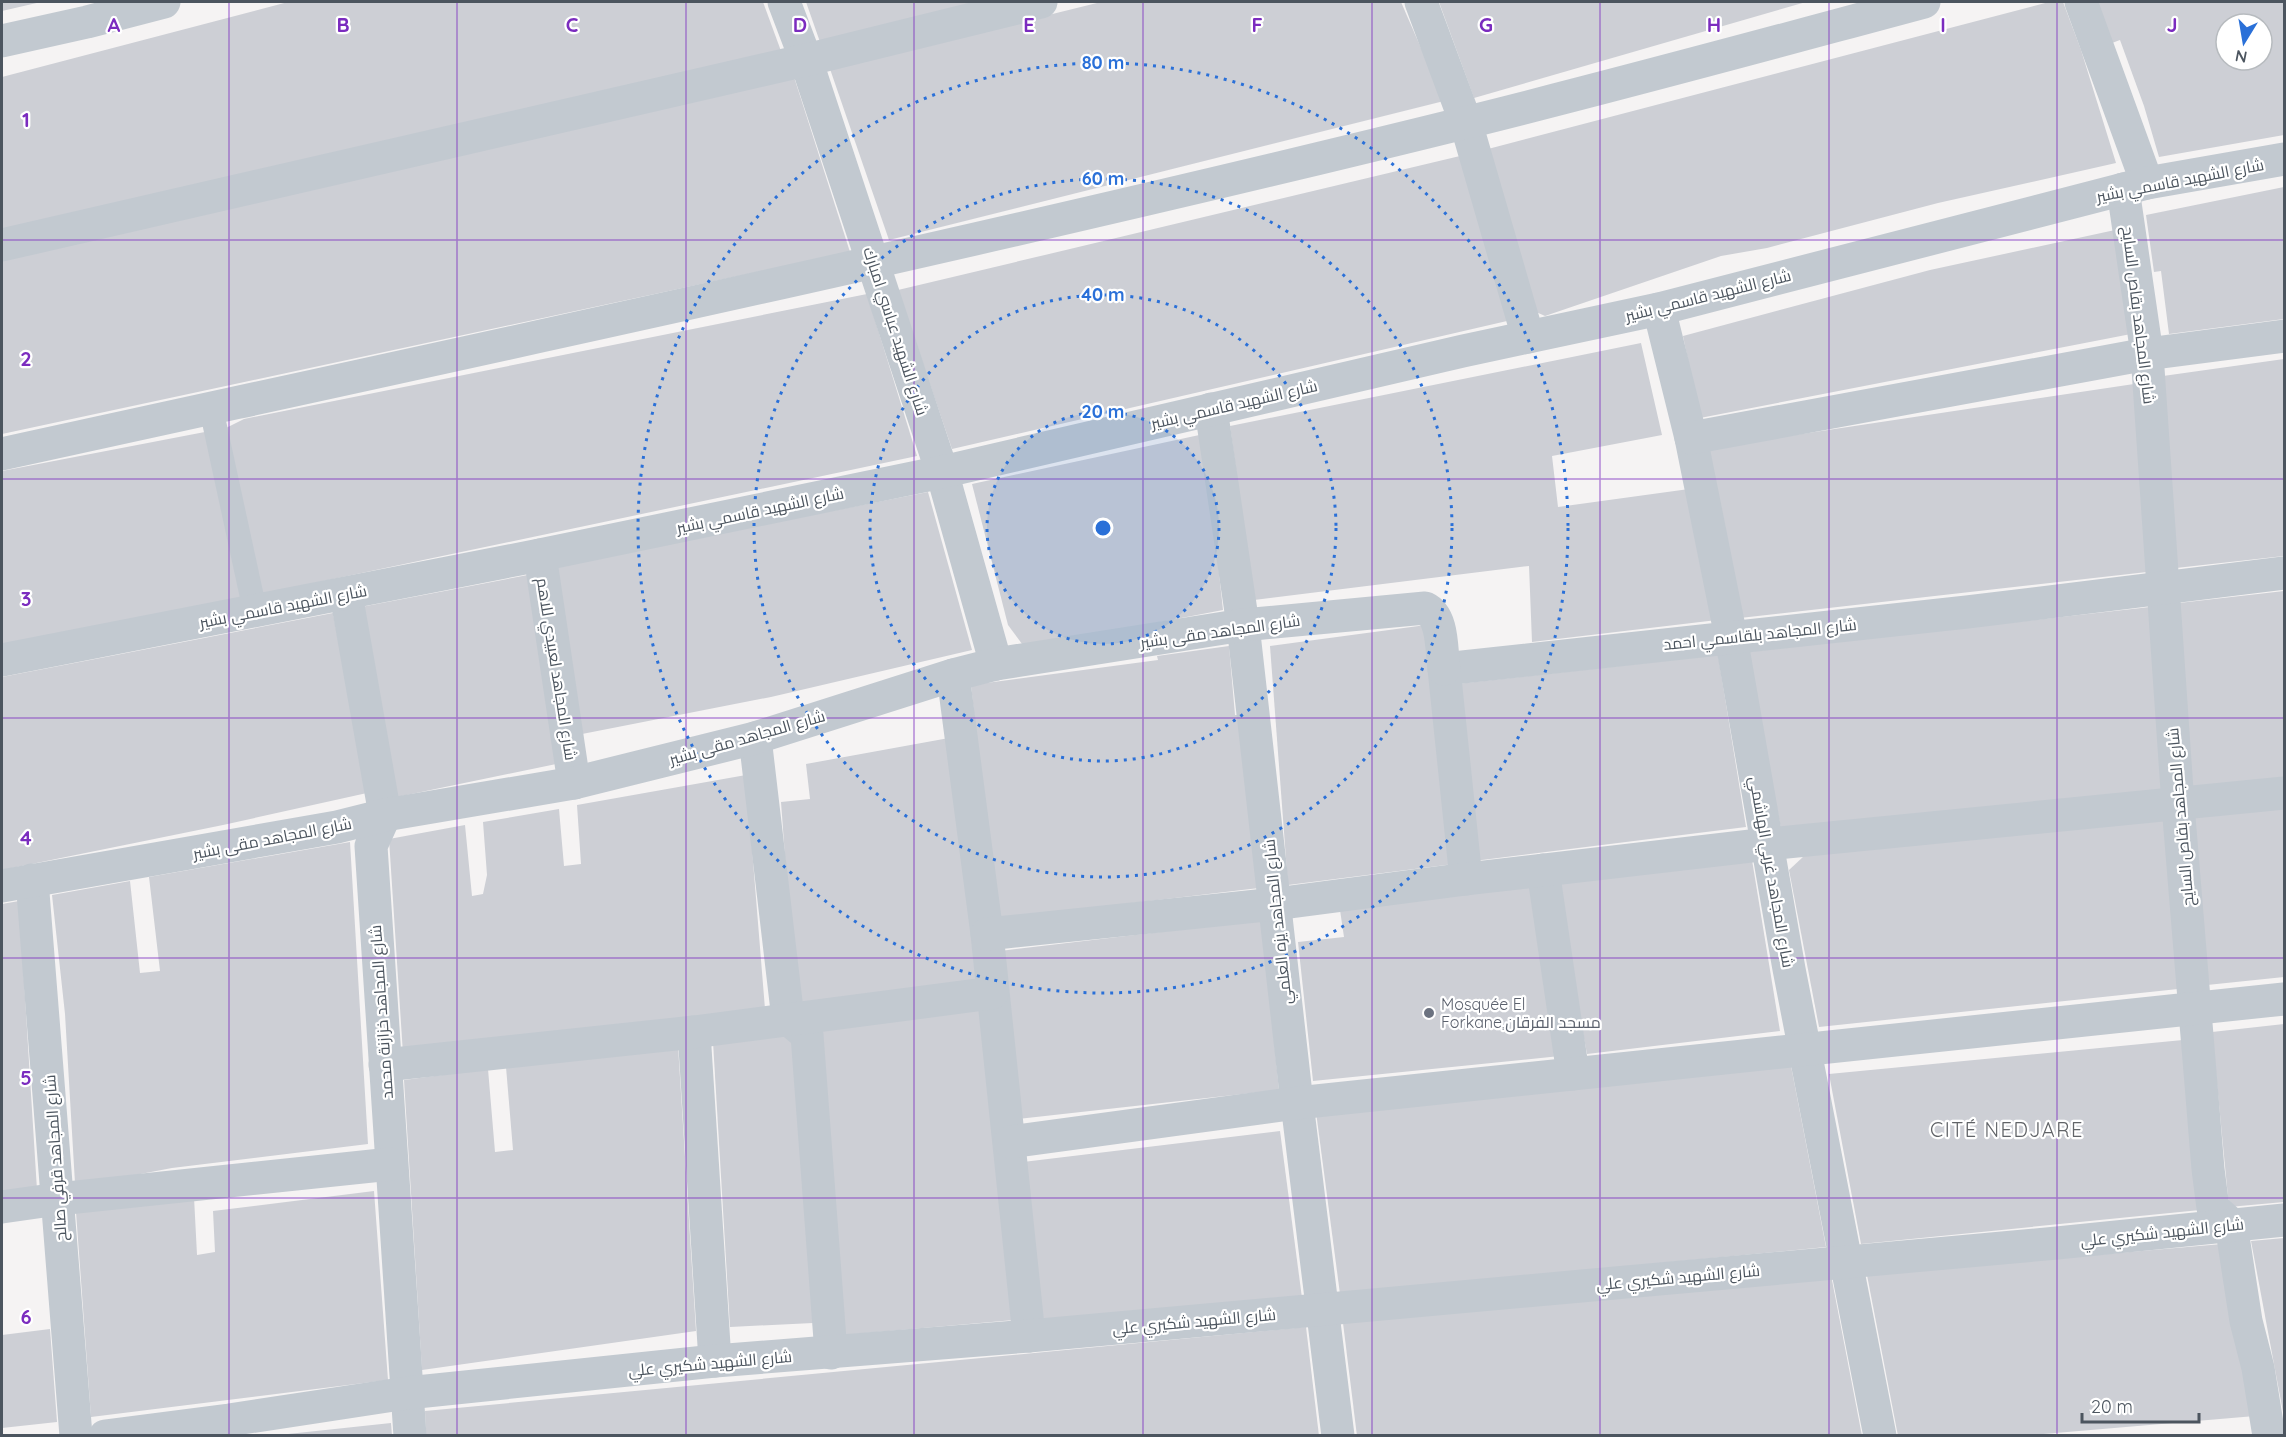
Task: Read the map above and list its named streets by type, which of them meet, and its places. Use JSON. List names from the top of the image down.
{
  "streets": {
    "street": [
      "شارع الشهيد قاسمي بشير",
      "شارع المجاهد بقاص السايح",
      "شارع الشهيد عباسي امبارك",
      "شارع المجاهد مقى بشير",
      "شارع المجاهد بلقاسمي احمد",
      "شارع المجاهد لعبيدي للاهم",
      "شارع المجاهد غربي الهاشمي",
      "شارع المجاهد يزه العلمي",
      "شارع المجاهد خزازنة محمد",
      "شارع المجاهد قرفي صالح",
      "شارع الشهيد شكيري علي"
    ]
  },
  "crossings": [
    ["شارع الشهيد قاسمي بشير", "شارع المجاهد بقاص السايح"],
    ["شارع الشهيد قاسمي بشير", "شارع الشهيد عباسي امبارك"],
    ["شارع الشهيد قاسمي بشير", "شارع المجاهد لعبيدي للاهم"],
    ["شارع الشهيد قاسمي بشير", "شارع المجاهد غربي الهاشمي"],
    ["شارع الشهيد قاسمي بشير", "شارع المجاهد يزه العلمي"],
    ["شارع المجاهد بقاص السايح", "شارع المجاهد بلقاسمي احمد"],
    ["شارع المجاهد بقاص السايح", "شارع الشهيد شكيري علي"],
    ["شارع الشهيد عباسي امبارك", "شارع المجاهد مقى بشير"],
    ["شارع المجاهد مقى بشير", "شارع المجاهد بلقاسمي احمد"],
    ["شارع المجاهد مقى بشير", "شارع المجاهد لعبيدي للاهم"],
    ["شارع المجاهد مقى بشير", "شارع المجاهد يزه العلمي"],
    ["شارع المجاهد مقى بشير", "شارع المجاهد خزازنة محمد"],
    ["شارع المجاهد مقى بشير", "شارع المجاهد قرفي صالح"],
    ["شارع المجاهد بلقاسمي احمد", "شارع المجاهد غربي الهاشمي"],
    ["شارع المجاهد غربي الهاشمي", "شارع الشهيد شكيري علي"],
    ["شارع المجاهد يزه العلمي", "شارع الشهيد شكيري علي"],
    ["شارع المجاهد خزازنة محمد", "شارع الشهيد شكيري علي"]
  ],
  "districts": ["CITÉ NEDJARE"],
  "places": ["Mosquée El Forkane,مسجد الفرقان"],
  "scale_bar": "20 m",
  "north": "bottom",
  "grid": {
    "columns": [
      "A",
      "B",
      "C",
      "D",
      "E",
      "F",
      "G",
      "H",
      "I",
      "J"
    ],
    "rows": [
      "1",
      "2",
      "3",
      "4",
      "5",
      "6"
    ]
  },
  "rings": [
    "80 m",
    "60 m",
    "40 m",
    "20 m"
  ]
}
